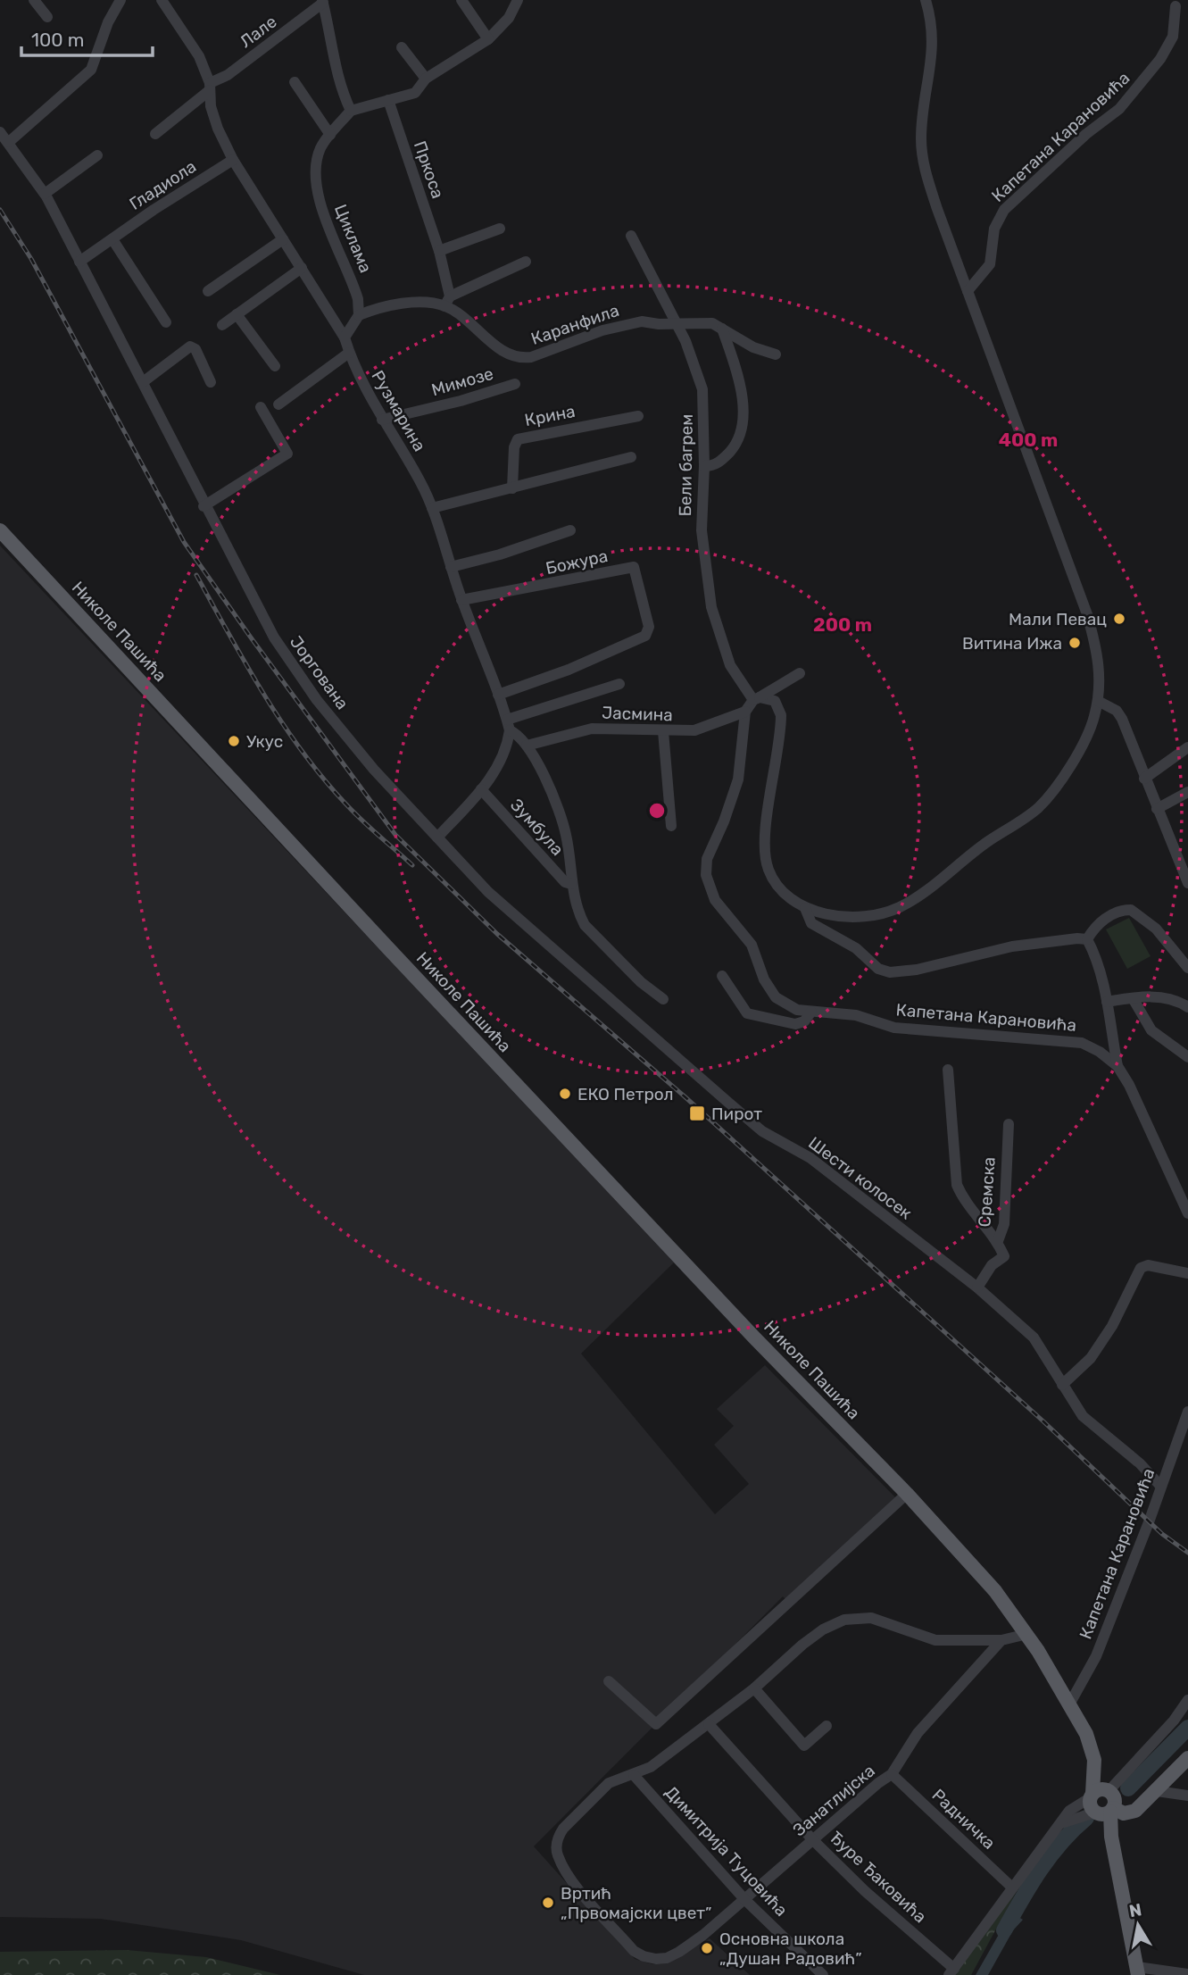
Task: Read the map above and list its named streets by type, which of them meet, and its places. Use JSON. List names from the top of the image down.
{
  "streets": {
    "main road": ["Николе Пашића"],
    "street": [
      "Лале",
      "Капетана Карановића",
      "Пркоса",
      "Гладиола",
      "Циклама",
      "Каранфила",
      "Мимозе",
      "Рузмарина",
      "Крина",
      "Бели багрем",
      "Божура",
      "Јоргована",
      "Јасмина",
      "Зумбула",
      "Шести колосек",
      "Сремска",
      "Занатлијска",
      "Радничка",
      "Димитрија Туцовића",
      "Ђуре Ђаковића"
    ]
  },
  "crossings": [
    ["Капетана Карановића", "Бели багрем"],
    ["Капетана Карановића", "Николе Пашића"],
    ["Капетана Карановића", "Јасмина"],
    ["Капетана Карановића", "Шести колосек"],
    ["Пркоса", "Каранфила"],
    ["Гладиола", "Јоргована"],
    ["Циклама", "Каранфила"],
    ["Каранфила", "Бели багрем"],
    ["Мимозе", "Рузмарина"],
    ["Рузмарина", "Божура"],
    ["Рузмарина", "Јасмина"],
    ["Рузмарина", "Зумбула"],
    ["Јоргована", "Шести колосек"],
    ["Шести колосек", "Сремска"],
    ["Занатлијска", "Радничка"],
    ["Занатлијска", "Димитрија Туцовића"],
    ["Занатлијска", "Ђуре Ђаковића"]
  ],
  "places": {
    "other": [
      "Мали Певац",
      "Витина Ижа",
      "Укус",
      "ЕКО Петрол",
      "Вртић „Првомајски цвет”",
      "Основна школа „Душан Радовић”"
    ],
    "transit": ["Пирот"]
  },
  "scale_bar": "100 m",
  "north": "top",
  "rings": ["400 m", "200 m"]
}
